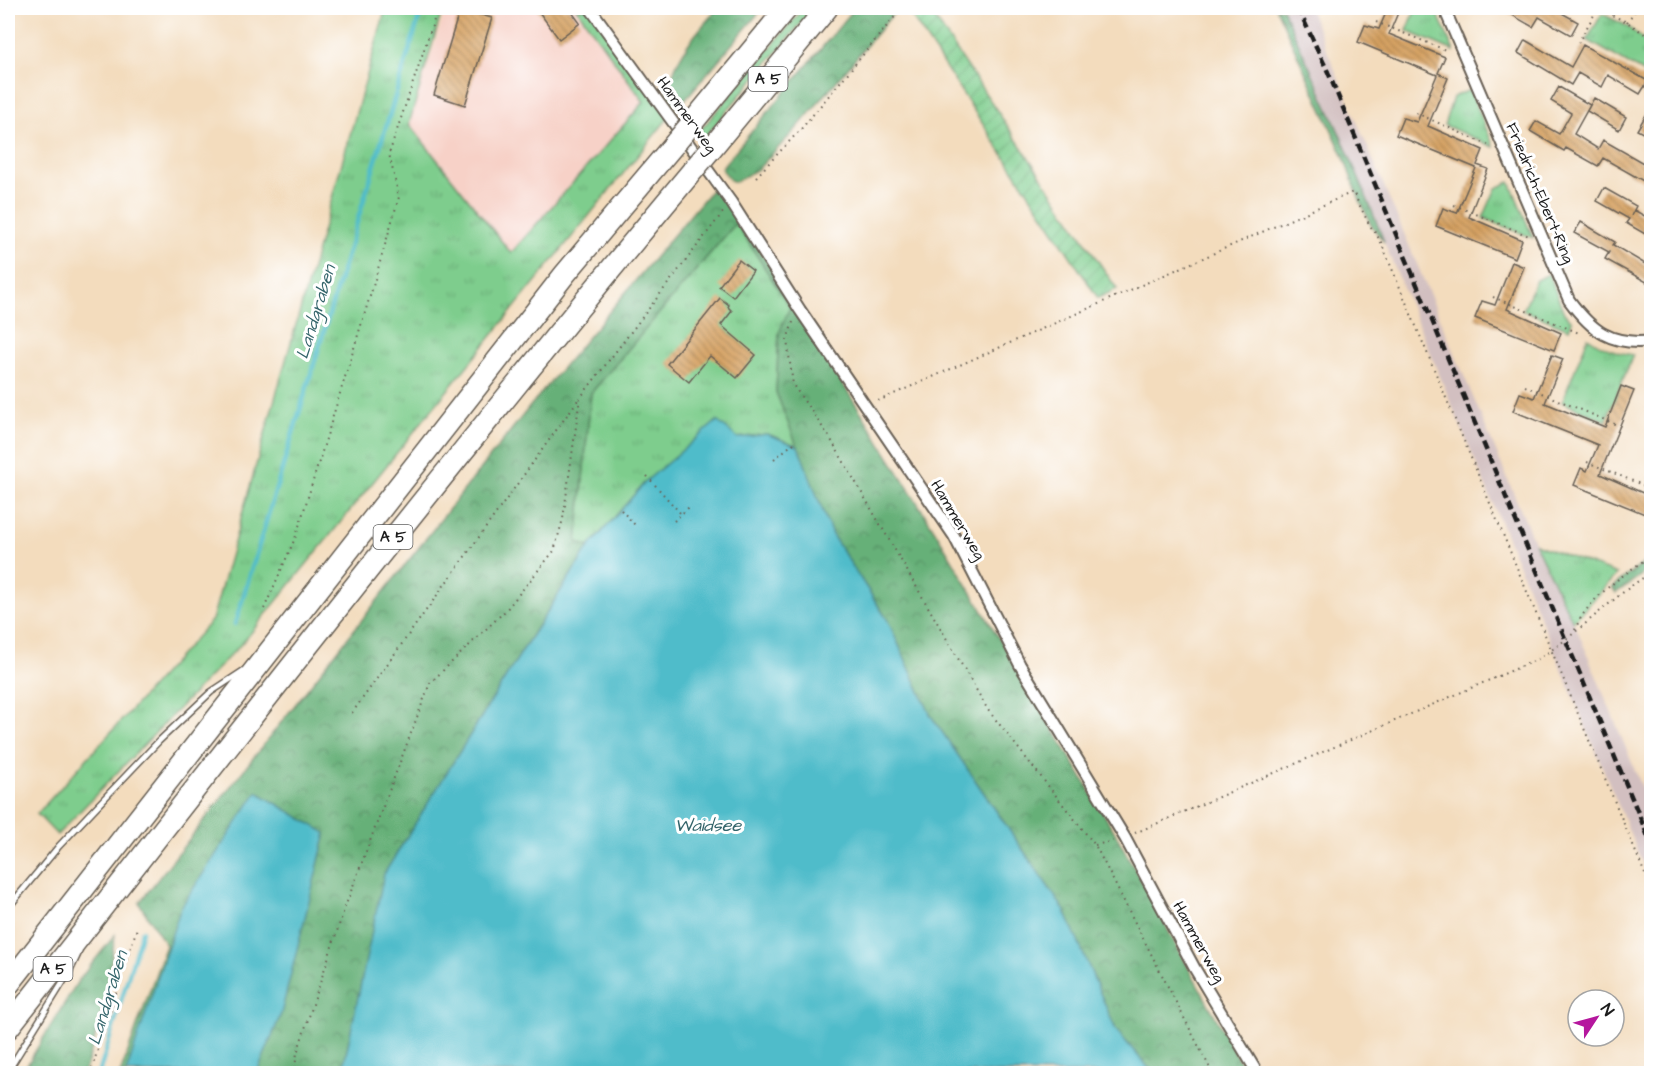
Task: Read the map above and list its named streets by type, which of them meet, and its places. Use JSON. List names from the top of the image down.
{
  "streets": {
    "highway": ["A 5"],
    "street": ["Hammerweg", "Friedrich-Ebert-Ring"]
  },
  "water": ["Landgraben", "Waidsee"],
  "north": "top right"
}
